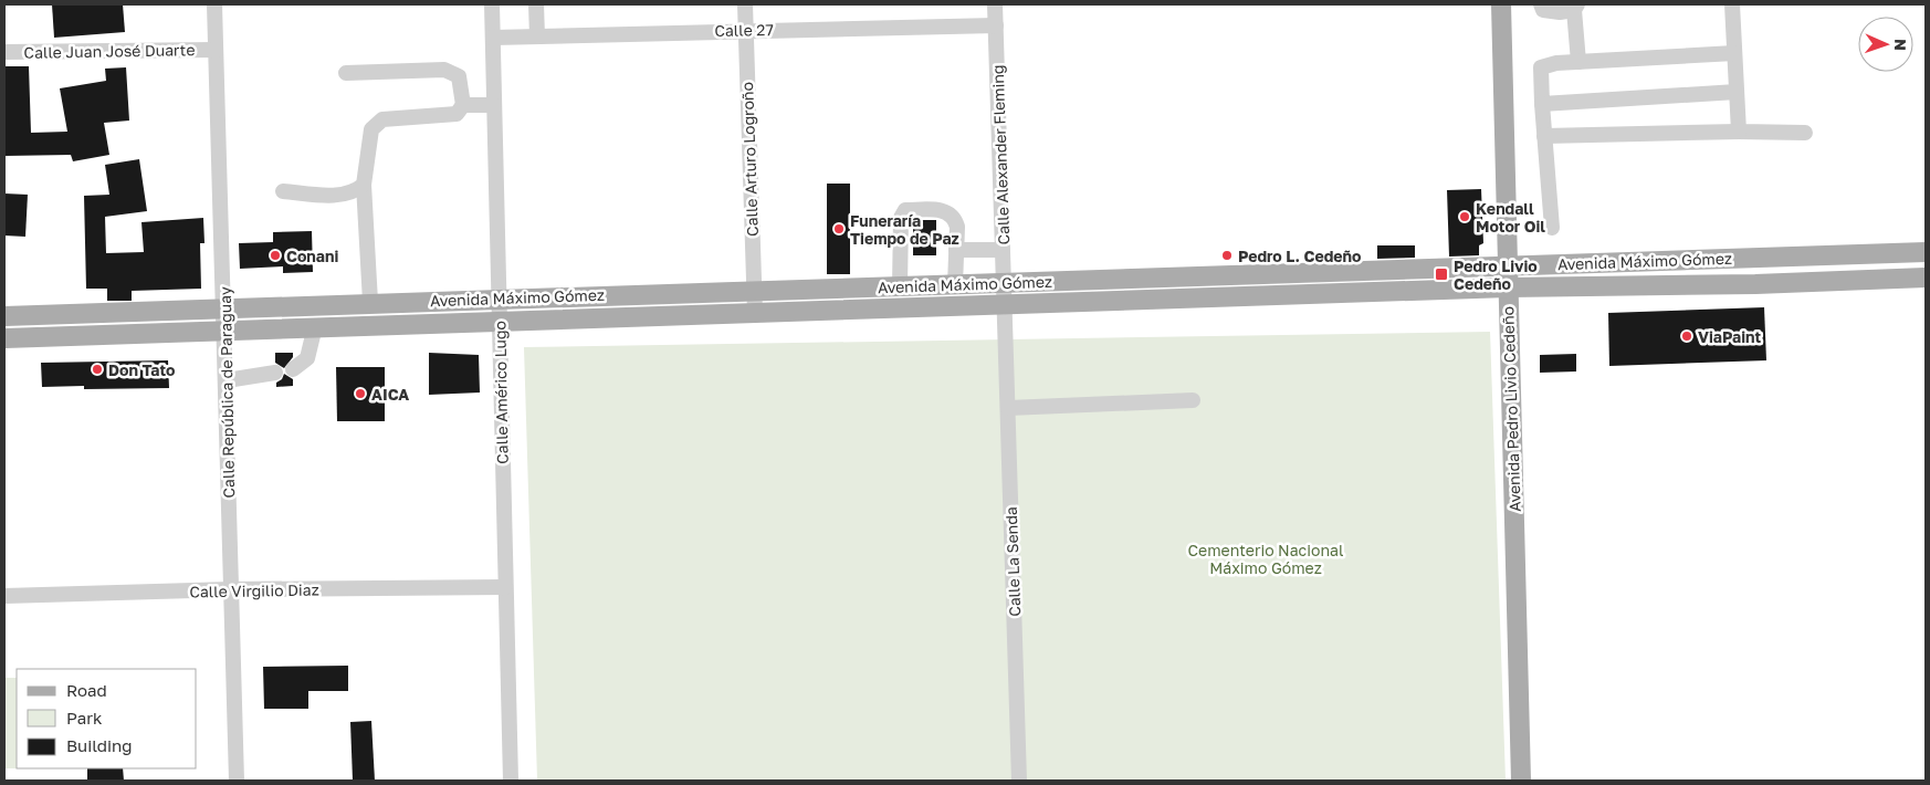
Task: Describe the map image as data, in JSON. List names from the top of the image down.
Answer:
{
  "streets": {
    "main road": ["Avenida Máximo Gómez", "Avenida Pedro Livio Cedeño"],
    "street": [
      "Calle 27",
      "Calle Juan José Duarte",
      "Calle Alexander Fleming",
      "Calle Arturo Logroño",
      "Calle República de Paraguay",
      "Calle Américo Lugo",
      "Calle La Senda",
      "Calle Virgilio Diaz"
    ]
  },
  "crossings": [
    ["Calle 27", "Calle Alexander Fleming"],
    ["Calle 27", "Calle Arturo Logroño"],
    ["Calle 27", "Calle Américo Lugo"],
    ["Calle Juan José Duarte", "Calle República de Paraguay"],
    ["Calle Alexander Fleming", "Avenida Máximo Gómez"],
    ["Calle Alexander Fleming", "Calle La Senda"],
    ["Calle Arturo Logroño", "Avenida Máximo Gómez"],
    ["Avenida Máximo Gómez", "Calle República de Paraguay"],
    ["Avenida Máximo Gómez", "Calle Américo Lugo"],
    ["Avenida Máximo Gómez", "Avenida Pedro Livio Cedeño"],
    ["Avenida Máximo Gómez", "Calle La Senda"],
    ["Calle República de Paraguay", "Calle Virgilio Diaz"],
    ["Calle Américo Lugo", "Calle Virgilio Diaz"]
  ],
  "parks": ["Cementerio Nacional Máximo Gómez"],
  "places": {
    "other": [
      "Kendall Motor Oil",
      "Funeraría Tiempo de Paz",
      "Conani",
      "Pedro L. Cedeño",
      "ViaPaint",
      "Don Tato",
      "AICA"
    ],
    "transit": ["Pedro Livio Cedeño"]
  },
  "legend": ["Road", "Park", "Building"],
  "north": "right"
}
